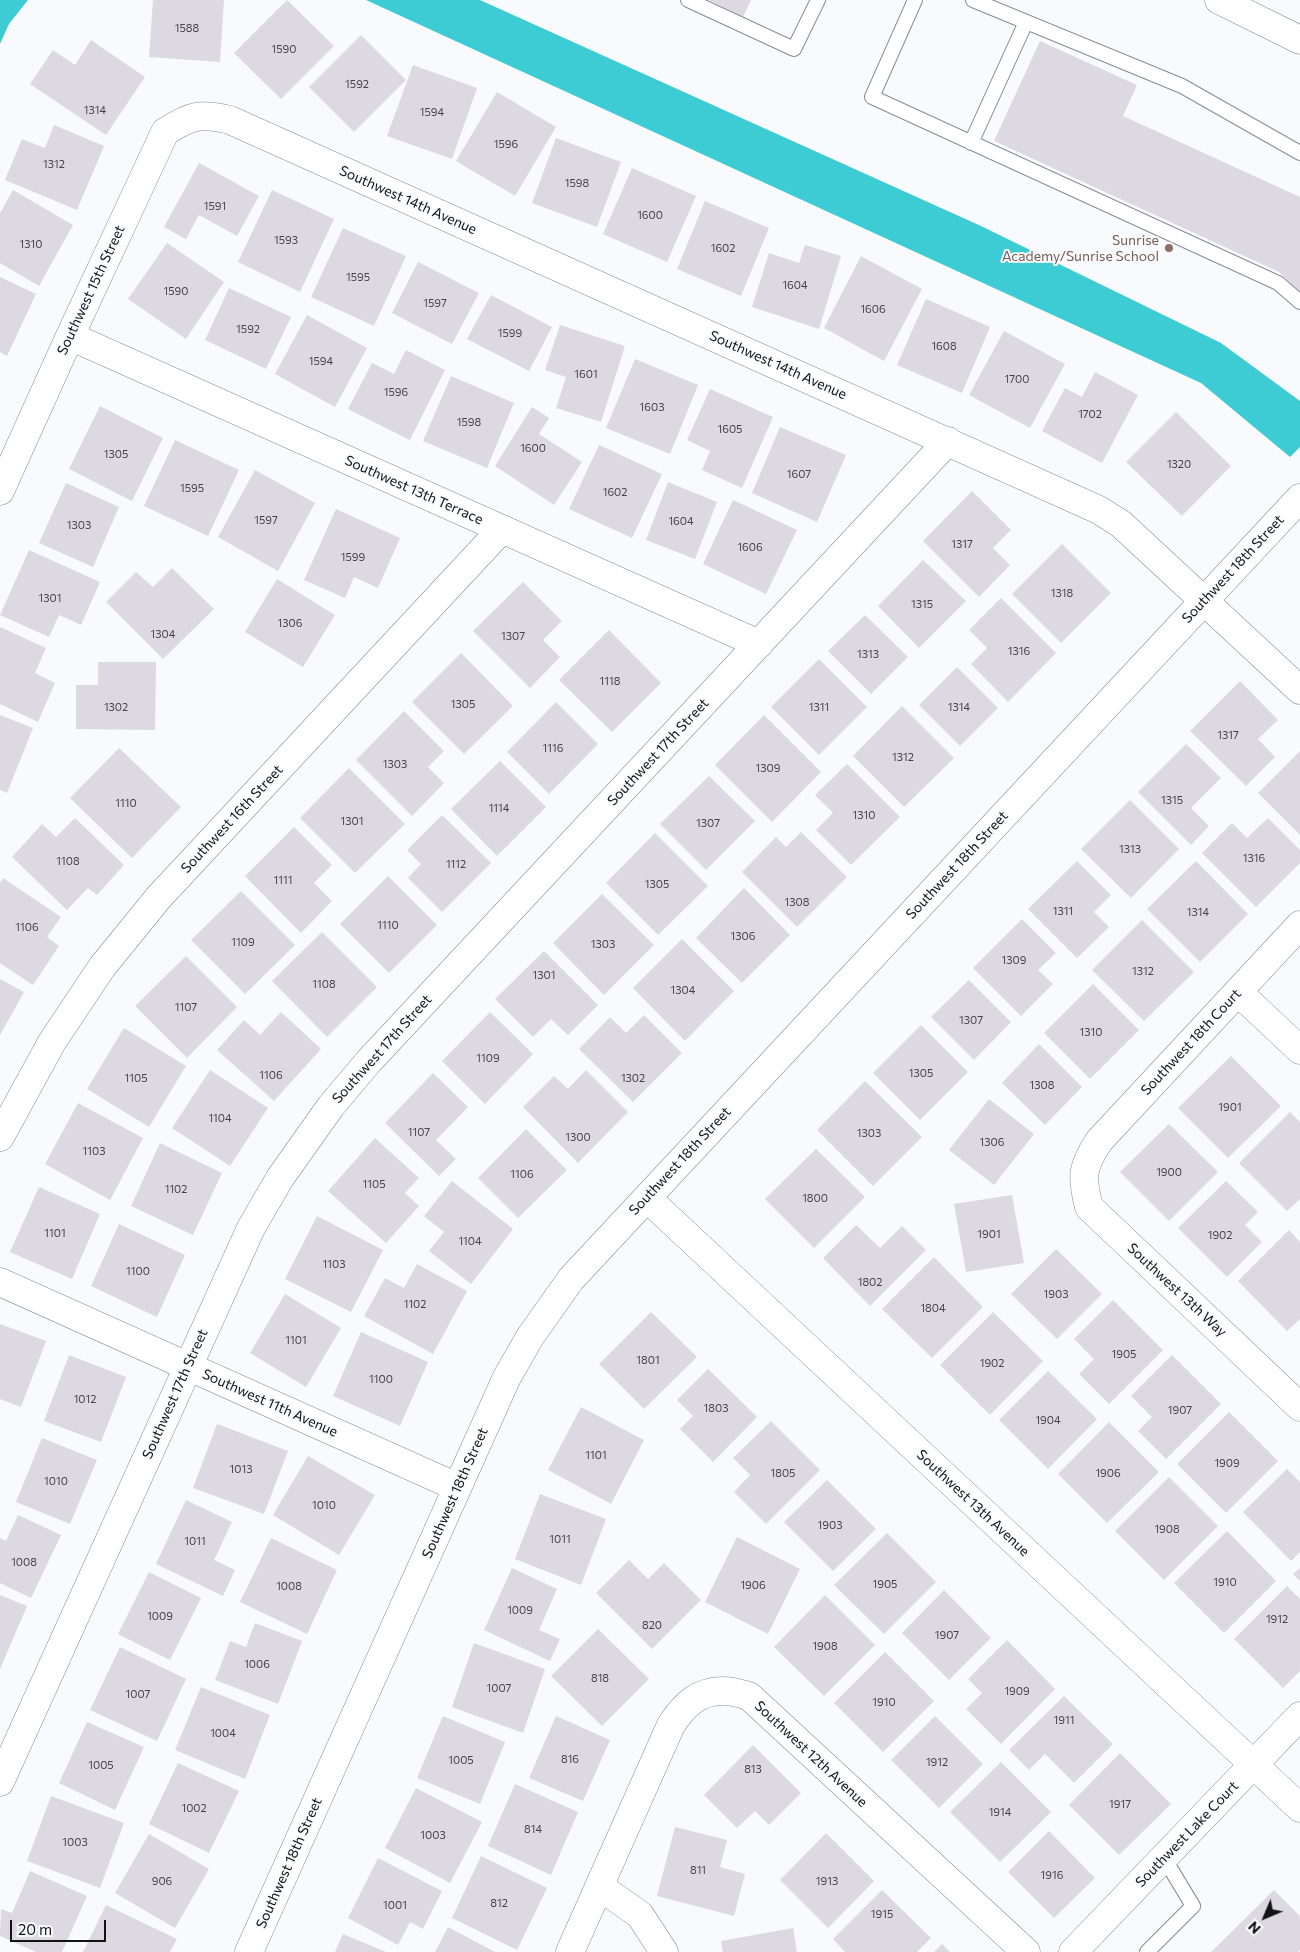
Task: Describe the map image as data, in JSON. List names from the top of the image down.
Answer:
{
  "streets": {
    "street": [
      "Southwest 14th Avenue",
      "Southwest 15th Street",
      "Southwest 13th Terrace",
      "Southwest 18th Street",
      "Southwest 17th Street",
      "Southwest 16th Street",
      "Southwest 18th Court",
      "Southwest 13th Way",
      "Southwest 11th Avenue",
      "Southwest 13th Avenue",
      "Southwest 12th Avenue",
      "Southwest Lake Court"
    ]
  },
  "crossings": [
    ["Southwest 14th Avenue", "Southwest 15th Street"],
    ["Southwest 14th Avenue", "Southwest 18th Street"],
    ["Southwest 14th Avenue", "Southwest 17th Street"],
    ["Southwest 15th Street", "Southwest 13th Terrace"],
    ["Southwest 13th Terrace", "Southwest 17th Street"],
    ["Southwest 13th Terrace", "Southwest 16th Street"],
    ["Southwest 18th Street", "Southwest 11th Avenue"],
    ["Southwest 18th Street", "Southwest 13th Avenue"],
    ["Southwest 17th Street", "Southwest 11th Avenue"],
    ["Southwest 18th Court", "Southwest 13th Way"],
    ["Southwest 13th Avenue", "Southwest Lake Court"]
  ],
  "places": ["Sunrise Academy/Sunrise School"],
  "house_numbers": [
    "1588",
    "1590",
    "1592",
    "1314",
    "1594",
    "1596",
    "1312",
    "1598",
    "1591",
    "1600",
    "1593",
    "1310",
    "1602",
    "1595",
    "1604",
    "1590",
    "1597",
    "1606",
    "1592",
    "1599",
    "1608",
    "1594",
    "1601",
    "1700",
    "1596",
    "1603",
    "1702",
    "1598",
    "1605",
    "1600",
    "1305",
    "1320",
    "1607",
    "1595",
    "1602",
    "1597",
    "1604",
    "1303",
    "1317",
    "1606",
    "1599",
    "1318",
    "1301",
    "1315",
    "1306",
    "1304",
    "1307",
    "1316",
    "1313",
    "1118",
    "1305",
    "1302",
    "1311",
    "1314",
    "1317",
    "1116",
    "1312",
    "1303",
    "1309",
    "1315",
    "1110",
    "1114",
    "1310",
    "1301",
    "1307",
    "1313",
    "1316",
    "1108",
    "1112",
    "1111",
    "1305",
    "1308",
    "1311",
    "1314",
    "1110",
    "1106",
    "1306",
    "1109",
    "1303",
    "1309",
    "1312",
    "1301",
    "1108",
    "1304",
    "1107",
    "1307",
    "1310",
    "1109",
    "1305",
    "1106",
    "1105",
    "1302",
    "1308",
    "1901",
    "1104",
    "1107",
    "1303",
    "1300",
    "1306",
    "1103",
    "1900",
    "1106",
    "1105",
    "1102",
    "1800",
    "1101",
    "1901",
    "1902",
    "1104",
    "1103",
    "1100",
    "1802",
    "1903",
    "1102",
    "1804",
    "1101",
    "1905",
    "1801",
    "1902",
    "1100",
    "1012",
    "1803",
    "1907",
    "1904",
    "1101",
    "1909",
    "1013",
    "1805",
    "1906",
    "1010",
    "1010",
    "1903",
    "1908",
    "1011",
    "1011",
    "1008",
    "1910",
    "1905",
    "1906",
    "1008",
    "1009",
    "1009",
    "1912",
    "820",
    "1907",
    "1908",
    "1006",
    "818",
    "1007",
    "1909",
    "1007",
    "1910",
    "1911",
    "1004",
    "816",
    "1005",
    "1912",
    "1005",
    "813",
    "1917",
    "1002",
    "1914",
    "814",
    "1003",
    "1003",
    "811",
    "1916",
    "906",
    "1913",
    "812",
    "1001",
    "1915"
  ],
  "scale_bar": "20 m",
  "north": "bottom left"
}
